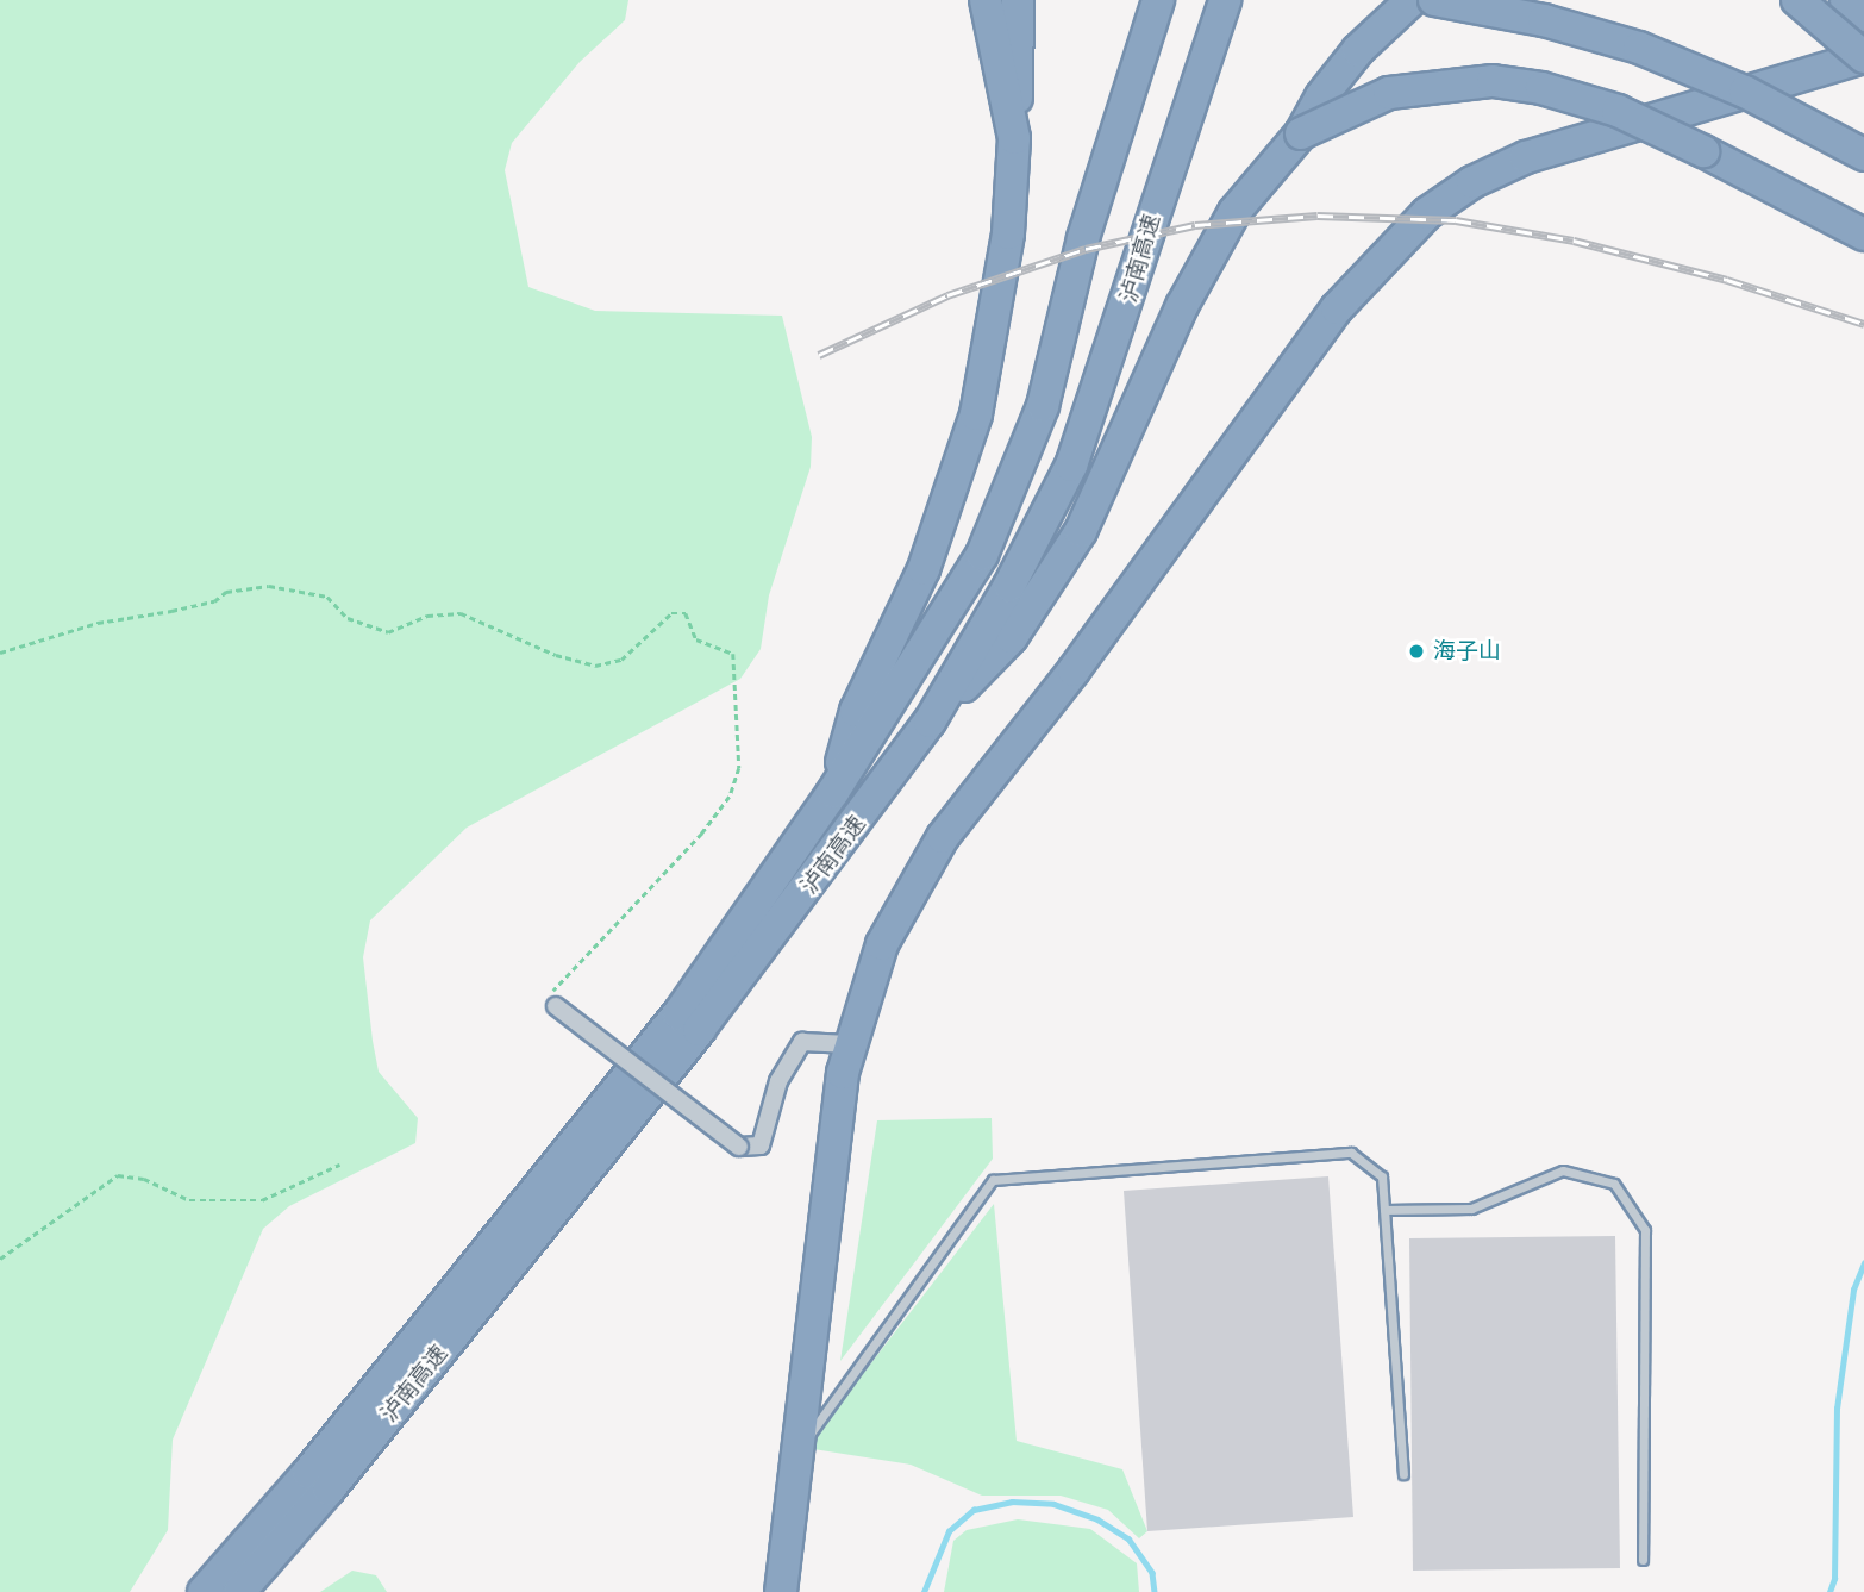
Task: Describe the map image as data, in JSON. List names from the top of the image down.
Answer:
{
  "streets": {
    "highway": ["泸南高速"]
  },
  "places": ["海子山"]
}
